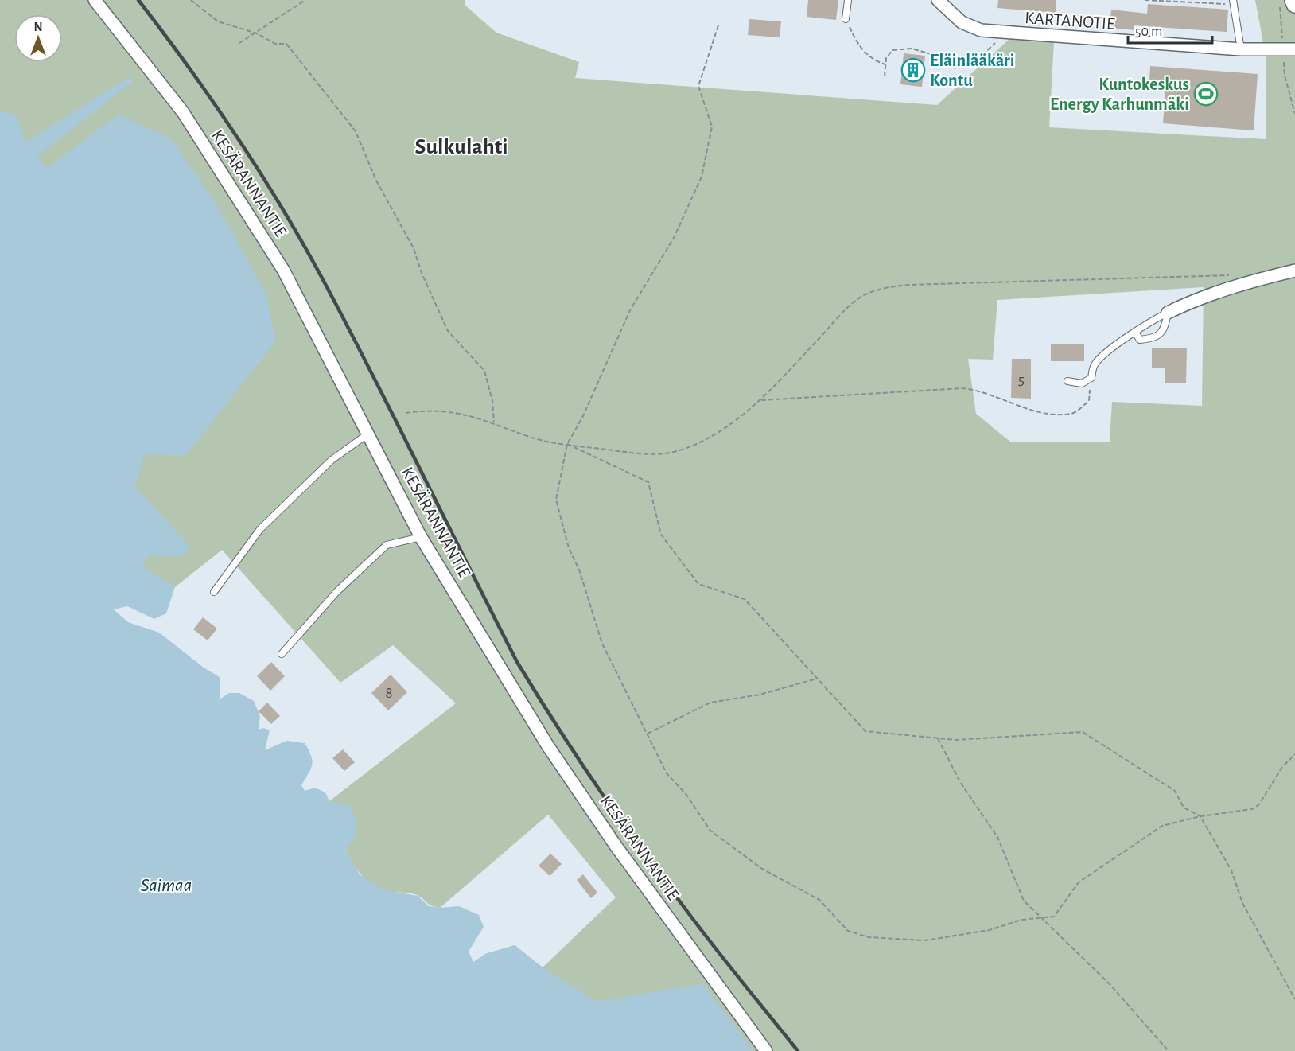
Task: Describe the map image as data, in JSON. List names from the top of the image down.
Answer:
{
  "streets": {
    "street": ["KARTANOTIE", "KESÄRANNANTIE"]
  },
  "districts": ["Sulkulahti"],
  "water": ["Saimaa"],
  "places": {
    "building": ["Eläinlääkäri Kontu"],
    "sports": ["Kuntokeskus Energy Karhunmäki"]
  },
  "house_numbers": ["5", "8"],
  "scale_bar": "50 m",
  "north": "top"
}
